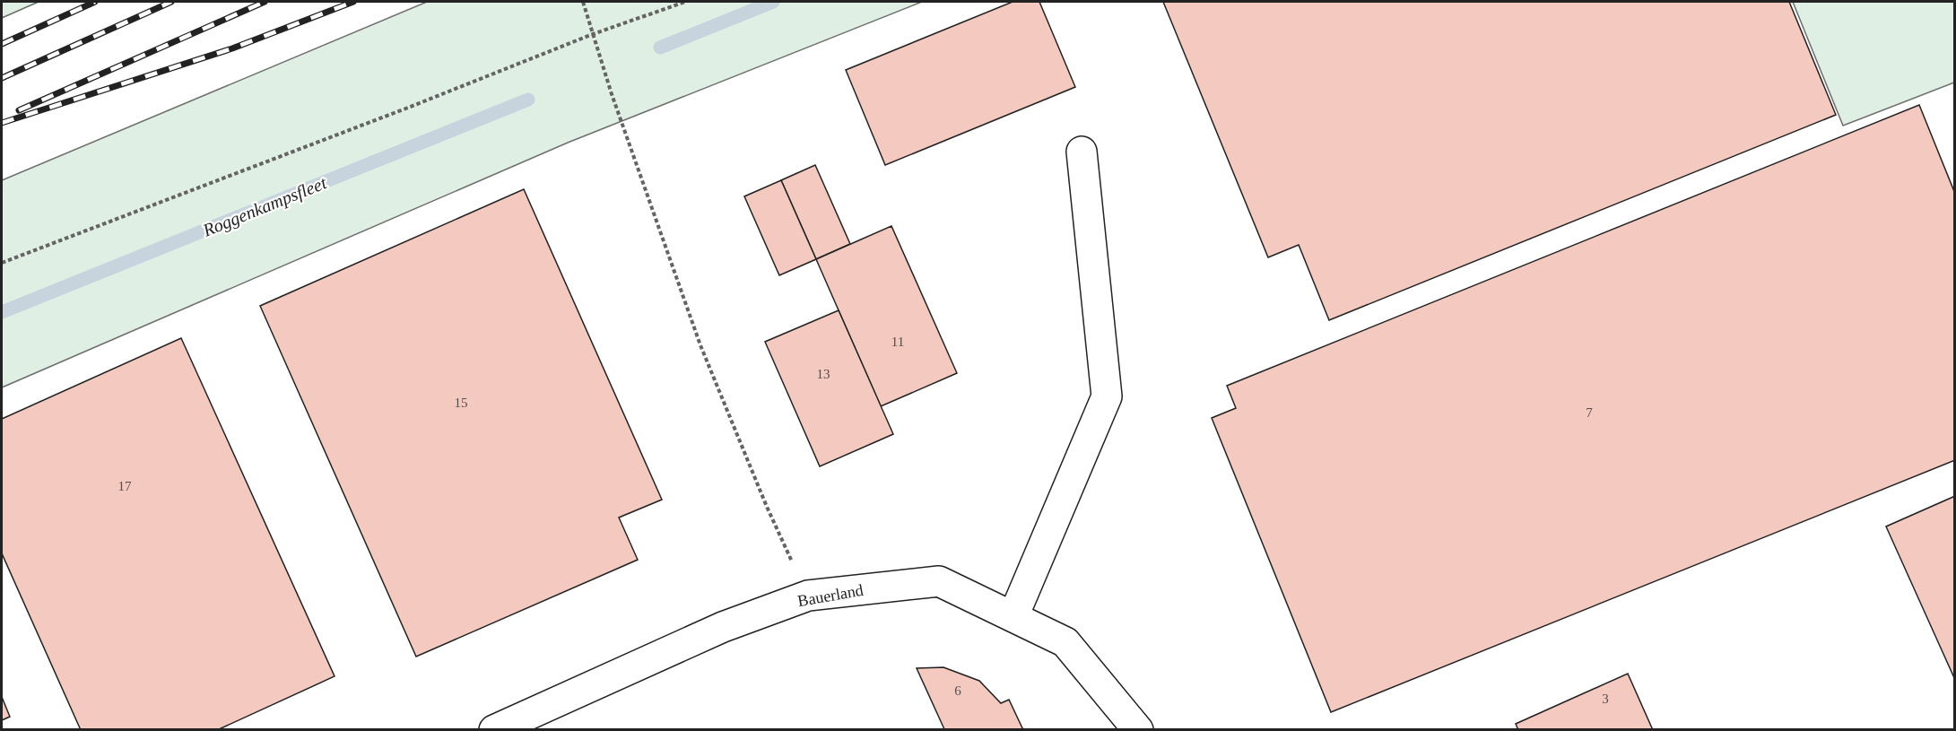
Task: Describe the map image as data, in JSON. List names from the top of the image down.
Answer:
{
  "streets": {
    "street": ["Bauerland"]
  },
  "water": ["Roggenkampsfleet"],
  "house_numbers": [
    "11",
    "13",
    "15",
    "7",
    "17",
    "6",
    "3"
  ]
}
